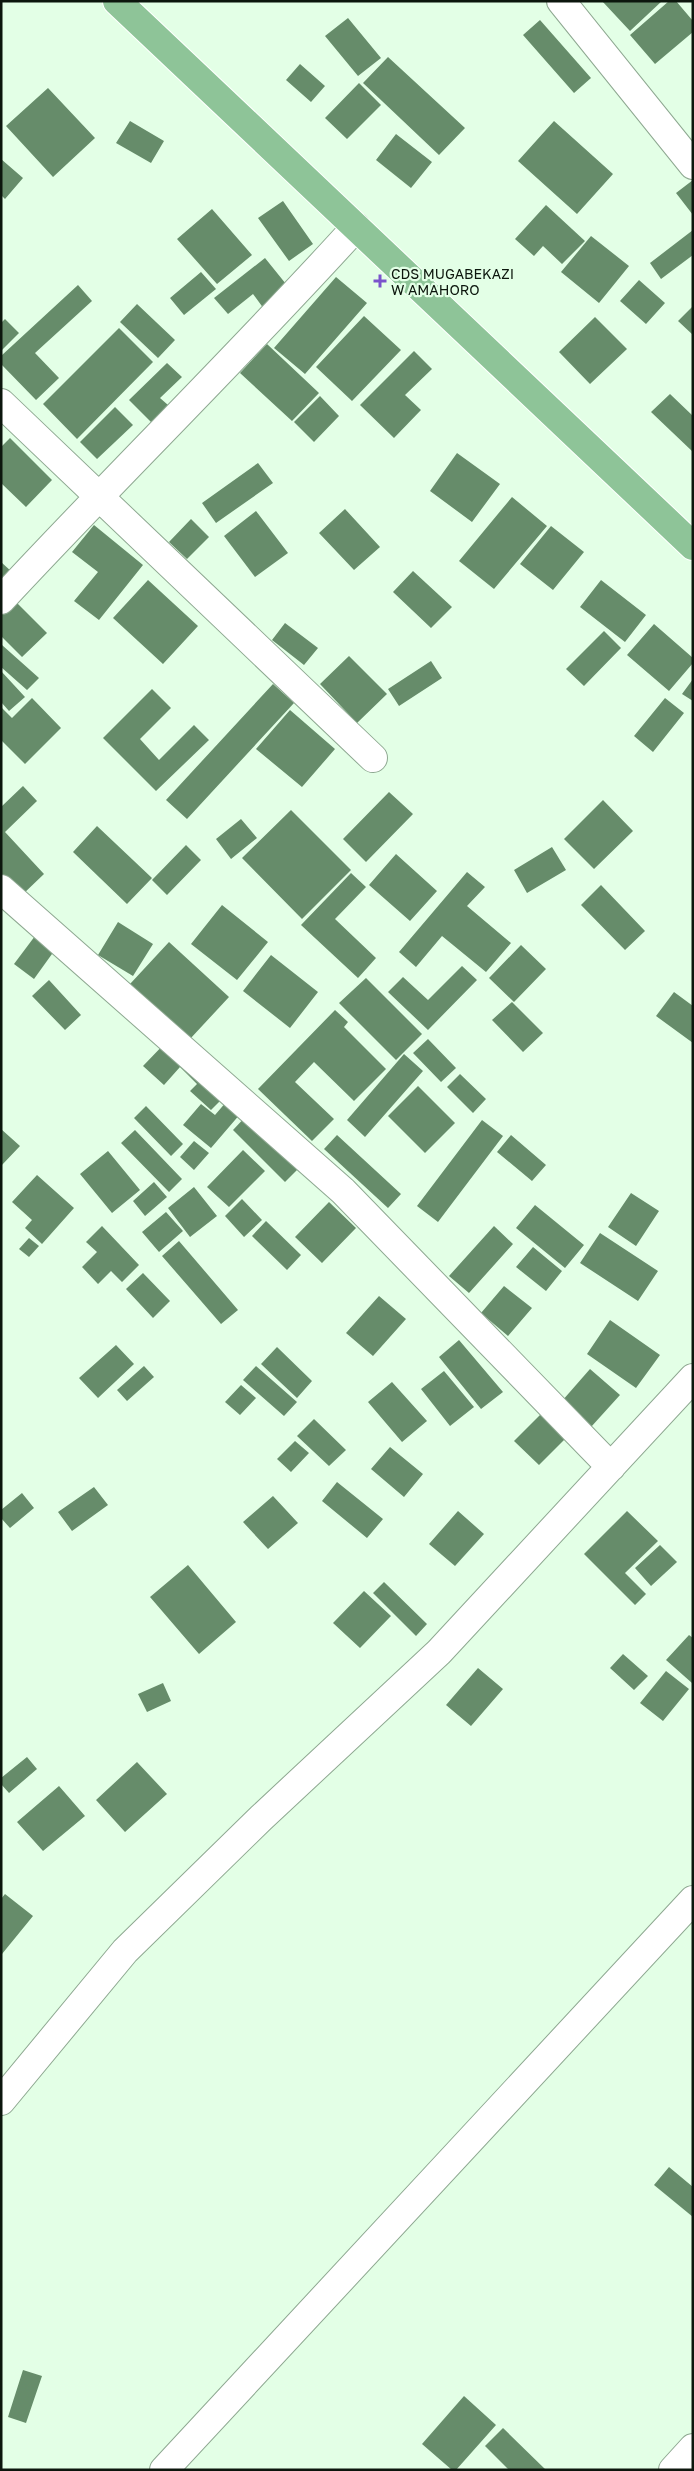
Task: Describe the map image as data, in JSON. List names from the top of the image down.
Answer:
{
  "places": {
    "health": ["CDS MUGABEKAZI W AMAHORO"]
  }
}
